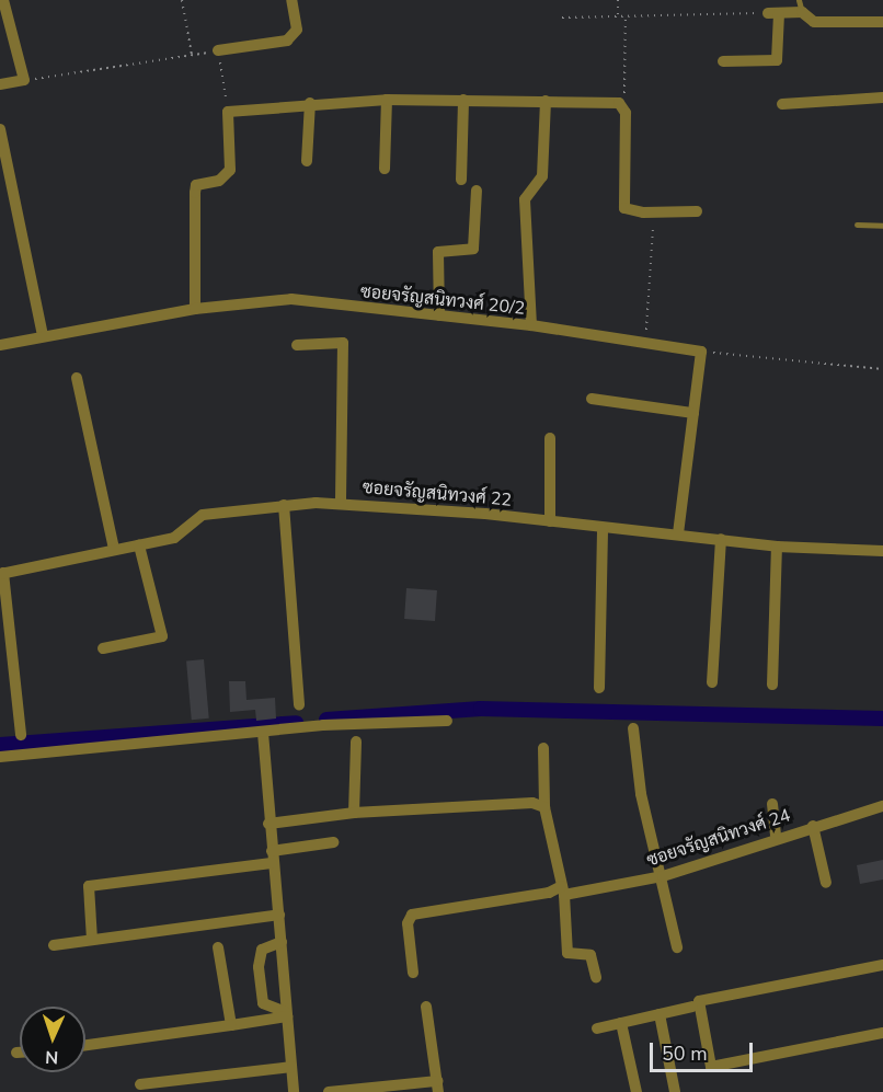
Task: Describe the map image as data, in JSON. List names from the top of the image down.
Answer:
{
  "streets": {
    "street": ["ซอยจรัญสนิทวงศ์ 20/2", "ซอยจรัญสนิทวงศ์ 22", "ซอยจรัญสนิทวงศ์ 24"]
  },
  "scale_bar": "50 m",
  "north": "bottom"
}
